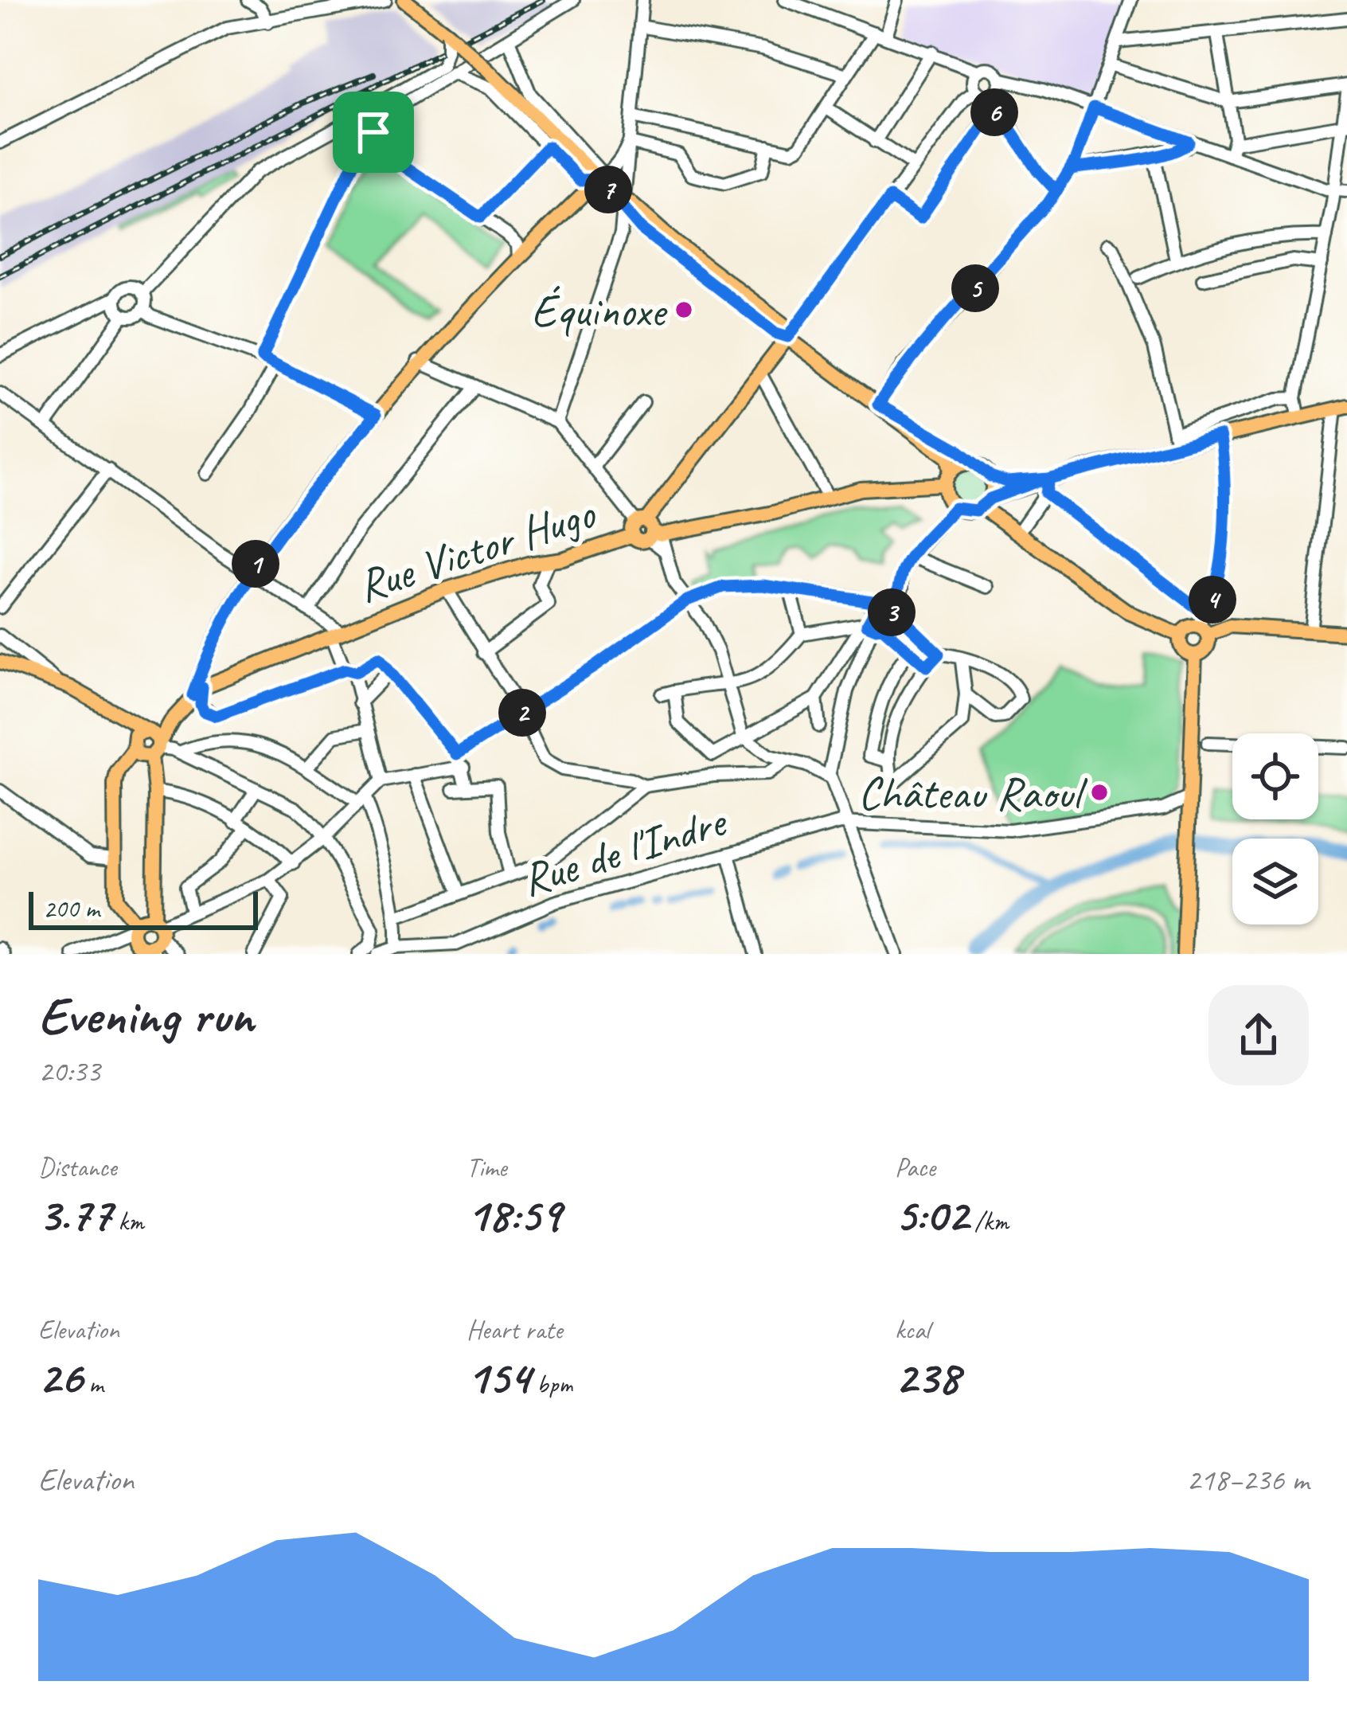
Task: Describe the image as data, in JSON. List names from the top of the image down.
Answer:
{
  "streets": {
    "main road": ["Rue Victor Hugo"],
    "street": ["Rue de l'Indre"]
  },
  "places": ["Équinoxe", "Château Raoul"],
  "scale_bar": "200 m",
  "page": {
    "pins": [
      "6",
      "7",
      "5",
      "1",
      "4",
      "3",
      "2"
    ],
    "scale": "200 m",
    "heading": ["Evening run", "20:33"],
    "stats": [
      ["Distance", "3.77 km"],
      ["Time", "18:59"],
      ["Pace", "5:02 /km"],
      ["Elevation", "26 m"],
      ["Heart rate", "154 bpm"],
      ["kcal", "238"]
    ],
    "chart": ["Elevation", "218–236 m"]
  }
}
